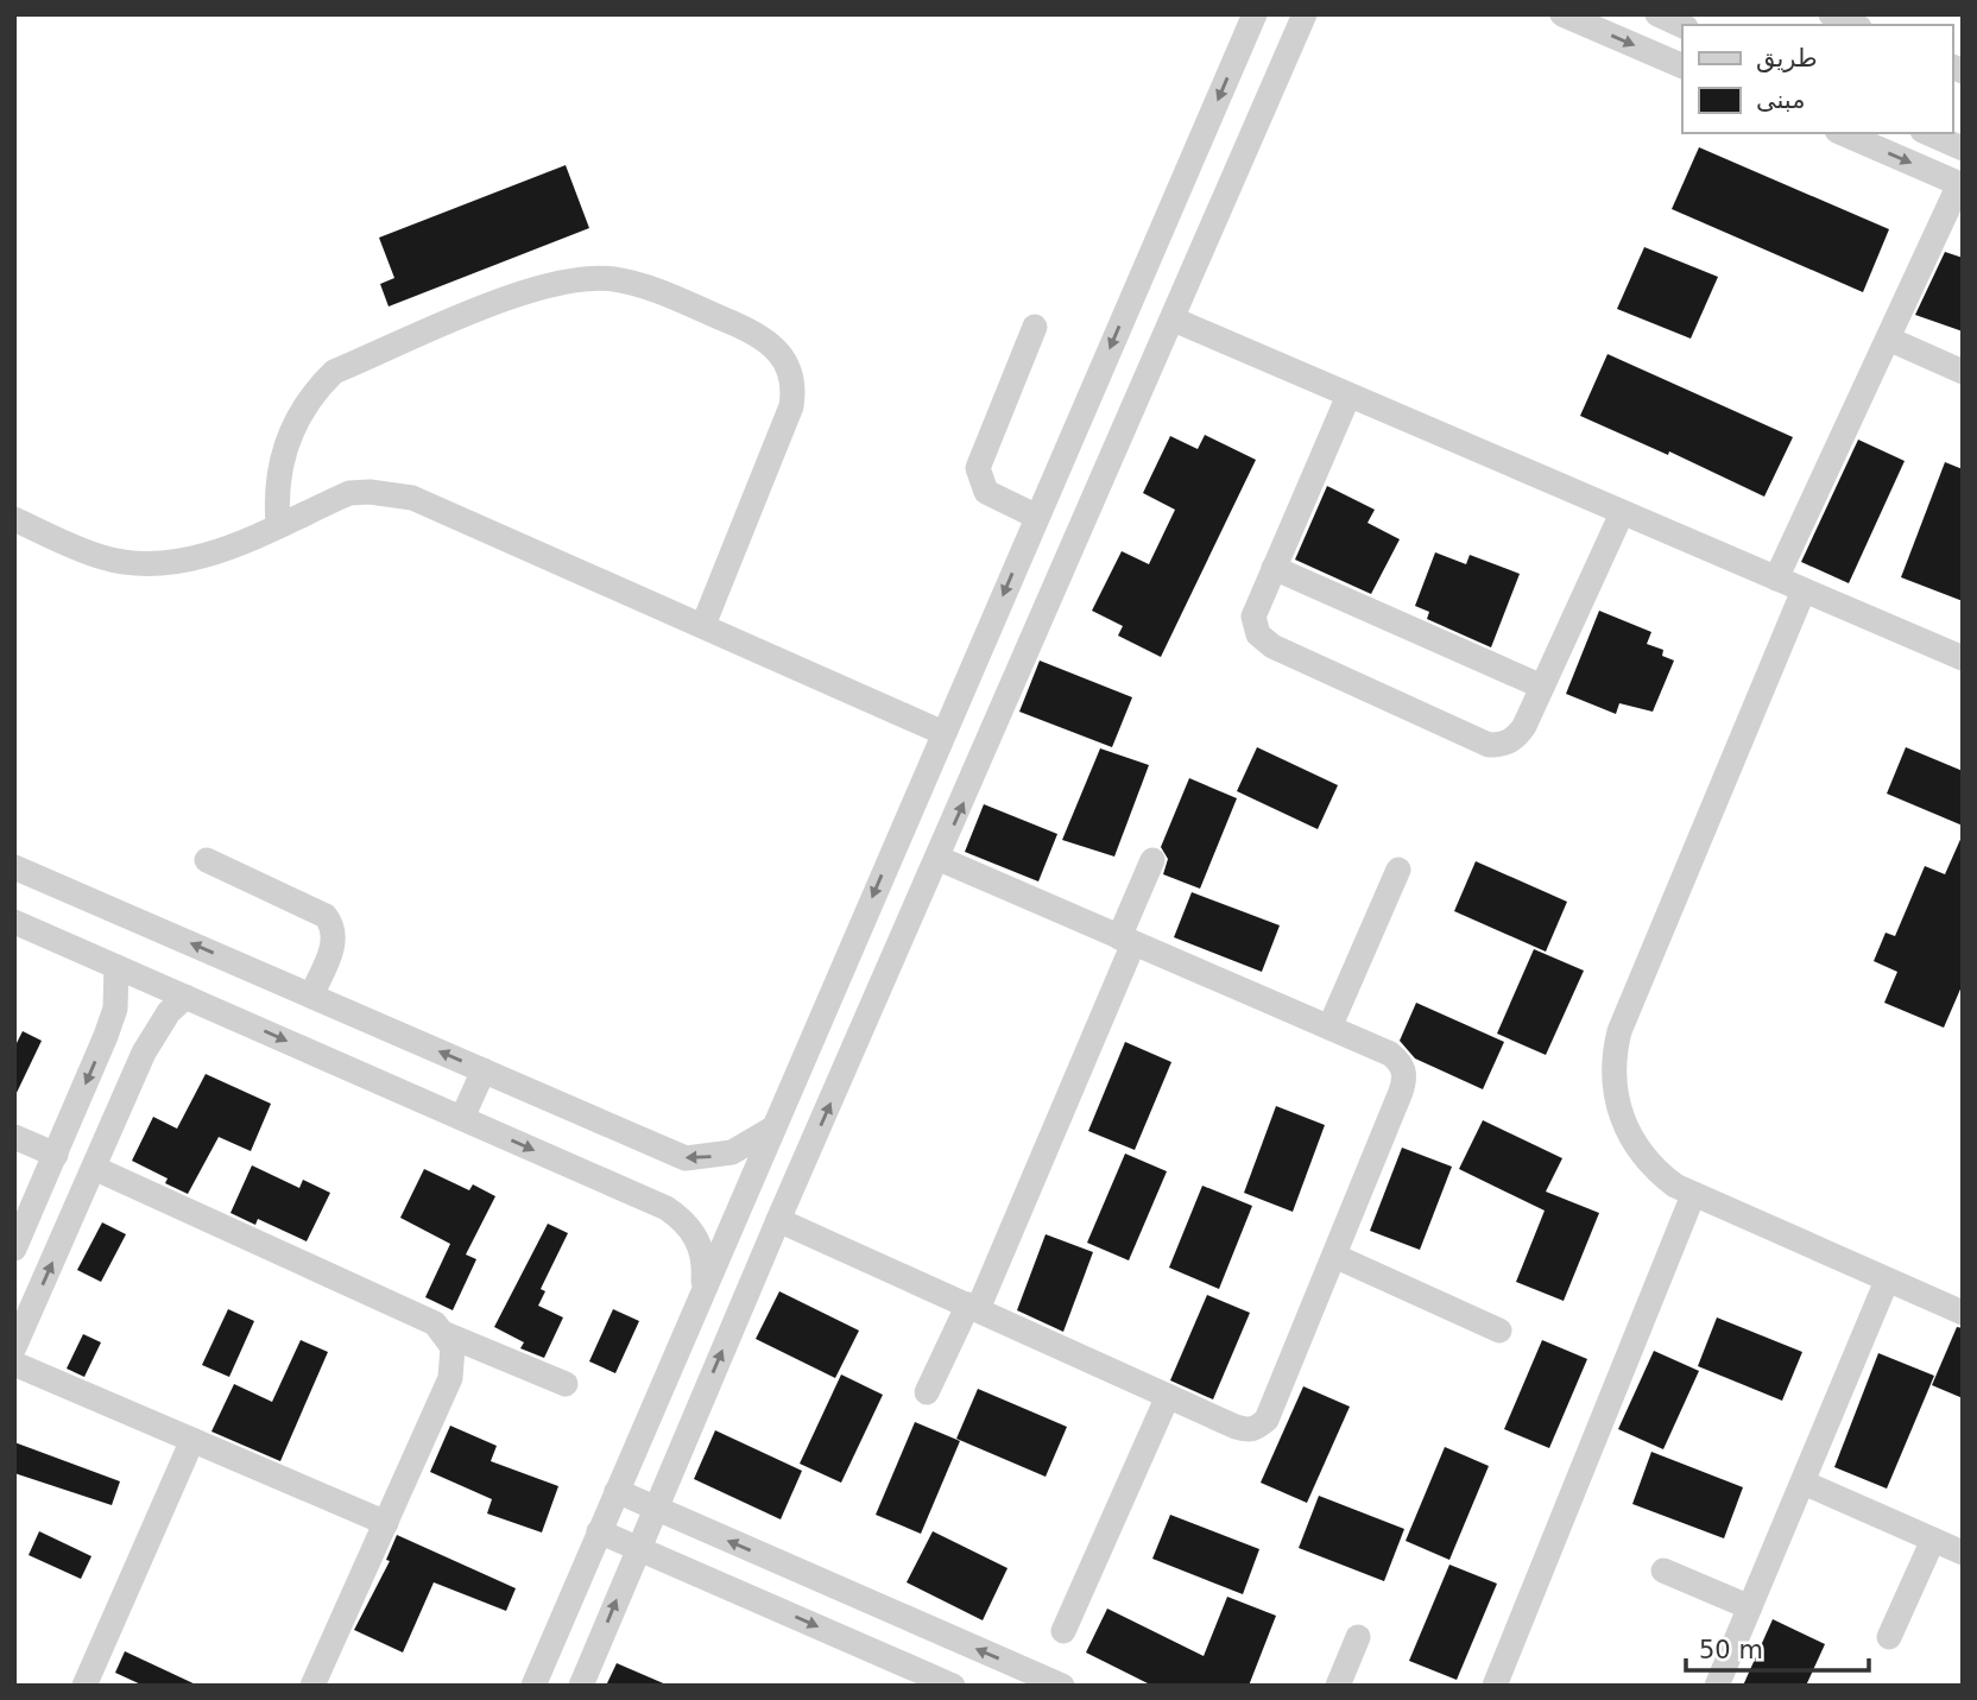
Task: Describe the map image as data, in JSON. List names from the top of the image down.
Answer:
{
  "legend": ["طريق", "مبنى"],
  "scale_bar": "50 m"
}
